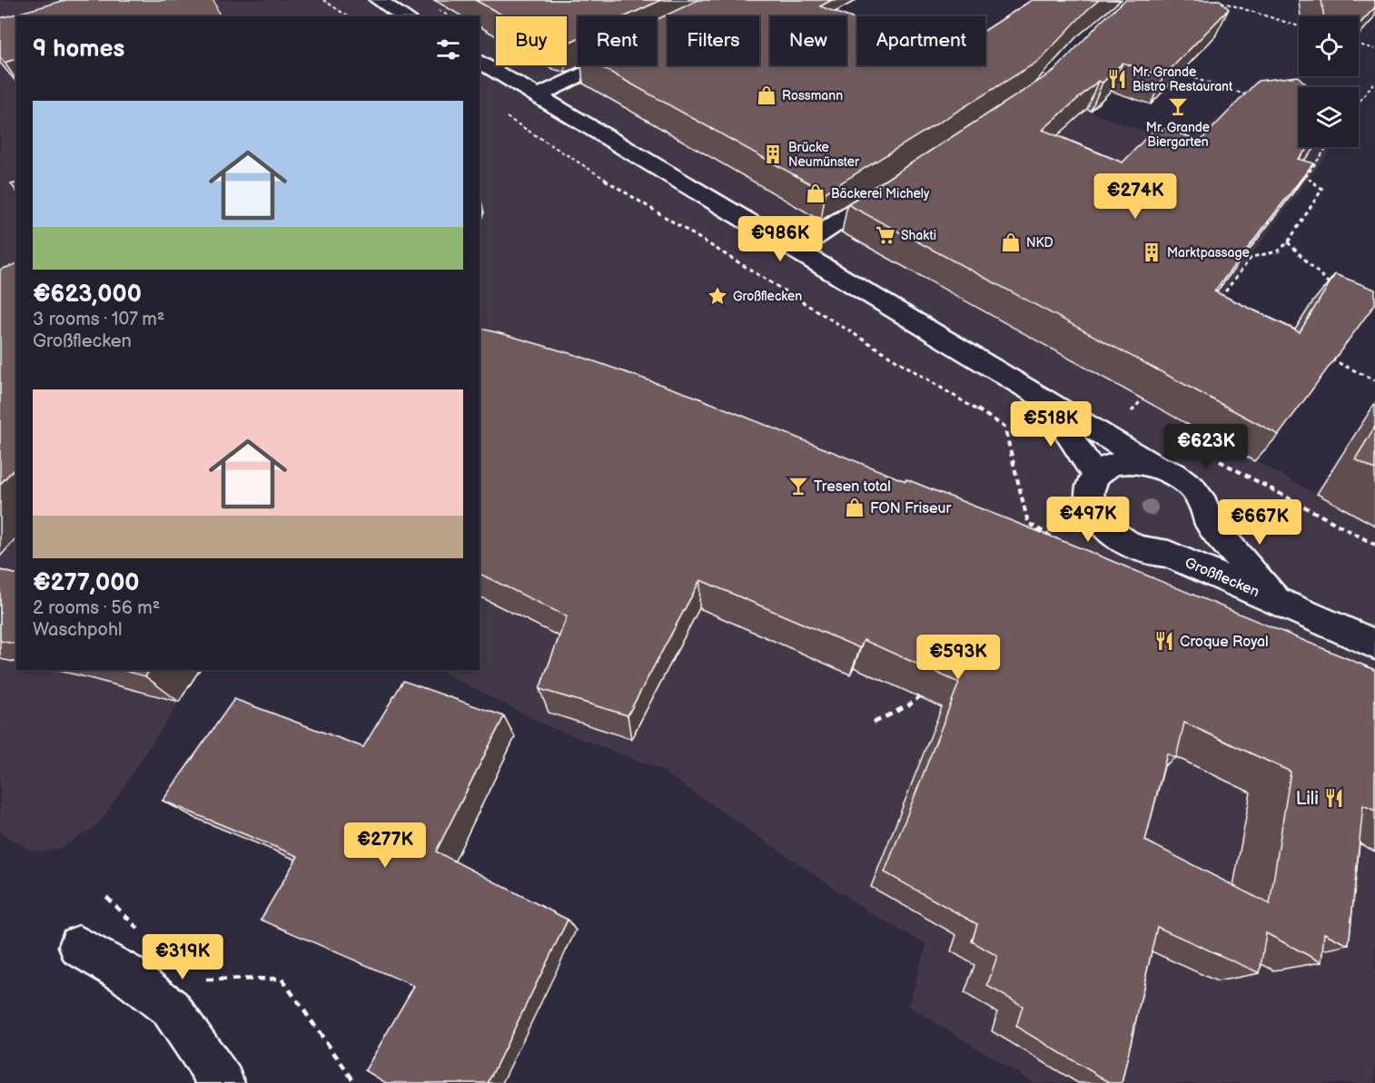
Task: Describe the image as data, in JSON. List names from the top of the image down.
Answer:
{
  "streets": {
    "street": ["Großflecken"]
  },
  "places": {
    "restaurant": ["Mr. Grande Bistro Restaurant", "Croque Royal", "Lili"],
    "shop": [
      "Rossmann",
      "Bäckerei Michely",
      "NKD",
      "FON Friseur"
    ],
    "bar": ["Mr. Grande Biergarten", "Tresen total"],
    "building": ["Brücke Neumünster", "Marktpassage"],
    "supermarket": ["Shakti"],
    "place": ["Großflecken"]
  },
  "page": {
    "chip": [
      "Buy",
      "Rent",
      "Filters",
      "New",
      "Apartment"
    ],
    "heading": "9 homes",
    "list": [
      {
        "name": "€623,000",
        "note": "3 rooms · 107 m² · Großflecken"
      },
      {
        "name": "€277,000",
        "note": "2 rooms · 56 m² · Waschpohl"
      }
    ],
    "price": [
      "€274K",
      "€986K",
      "€518K",
      "€623K",
      "€497K",
      "€667K",
      "€593K",
      "€277K",
      "€319K"
    ]
  }
}
